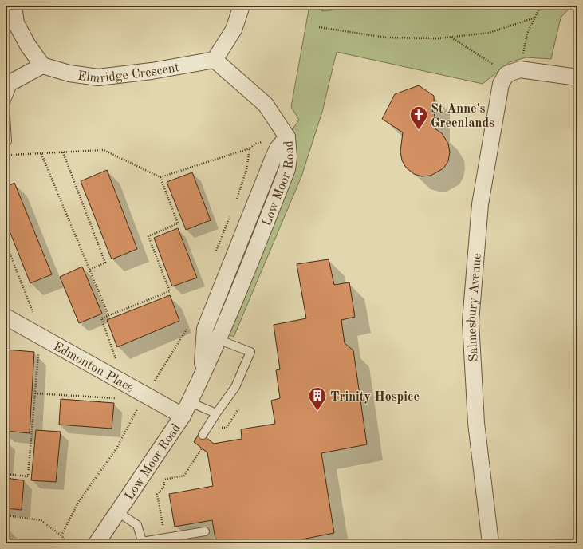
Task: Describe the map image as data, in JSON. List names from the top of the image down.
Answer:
{
  "streets": {
    "street": [
      "Elmridge Crescent",
      "Low Moor Road",
      "Salmesbury Avenue",
      "Edmonton Place"
    ]
  },
  "crossings": [
    ["Elmridge Crescent", "Low Moor Road"],
    ["Low Moor Road", "Edmonton Place"]
  ],
  "places": {
    "church": ["St Anne's Greenlands"],
    "building": ["Trinity Hospice"]
  }
}
